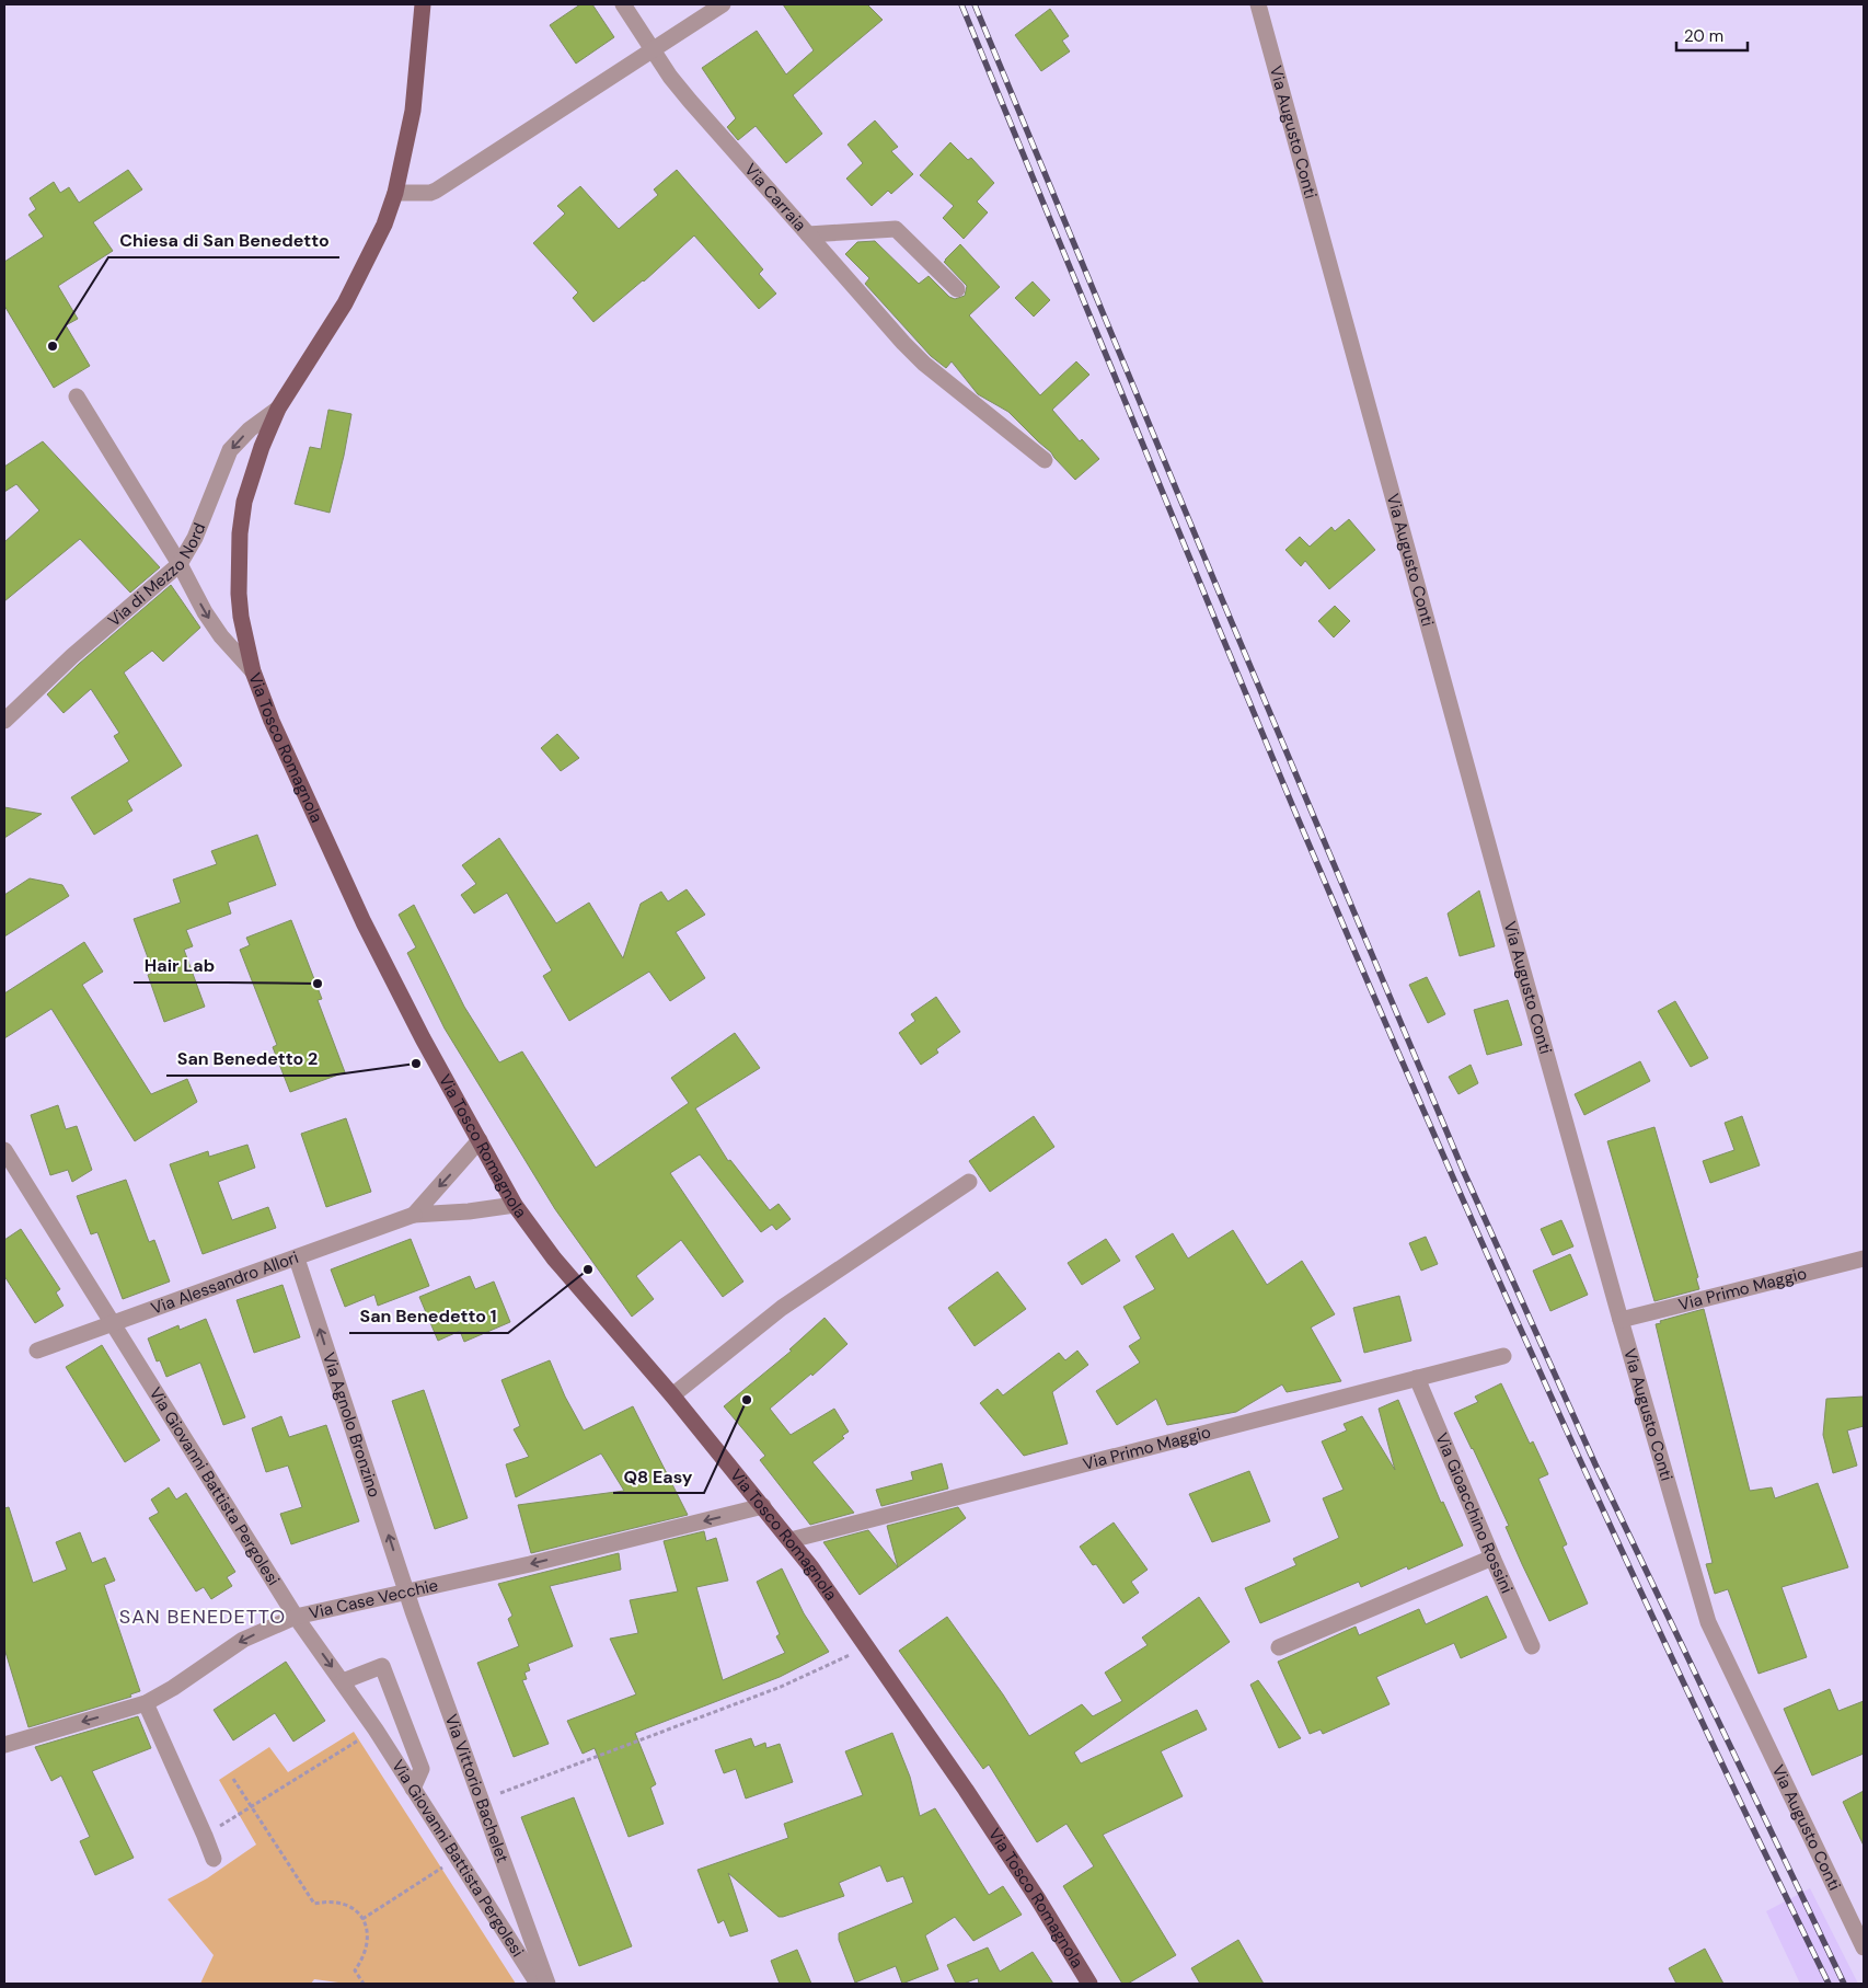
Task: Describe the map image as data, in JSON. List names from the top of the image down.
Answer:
{
  "streets": {
    "main road": ["Via Tosco Romagnola"],
    "street": [
      "Via Augusto Conti",
      "Via Carraia",
      "Via di Mezzo Nord",
      "Via Alessandro Allori",
      "Via Primo Maggio",
      "Via Agnolo Bronzino",
      "Via Giovanni Battista Pergolesi",
      "Via Gioacchino Rossini",
      "Via Case Vecchie",
      "Via Vittorio Bachelet"
    ]
  },
  "crossings": [
    ["Via Augusto Conti", "Via Primo Maggio"],
    ["Via di Mezzo Nord", "Via Tosco Romagnola"],
    ["Via Tosco Romagnola", "Via Alessandro Allori"],
    ["Via Tosco Romagnola", "Via Primo Maggio"],
    ["Via Tosco Romagnola", "Via Case Vecchie"],
    ["Via Alessandro Allori", "Via Agnolo Bronzino"],
    ["Via Alessandro Allori", "Via Giovanni Battista Pergolesi"],
    ["Via Primo Maggio", "Via Gioacchino Rossini"],
    ["Via Agnolo Bronzino", "Via Case Vecchie"],
    ["Via Agnolo Bronzino", "Via Vittorio Bachelet"],
    ["Via Giovanni Battista Pergolesi", "Via Case Vecchie"],
    ["Via Case Vecchie", "Via Vittorio Bachelet"]
  ],
  "one_way": ["Via di Mezzo Nord", "Via Agnolo Bronzino", "Via Case Vecchie"],
  "districts": ["SAN BENEDETTO"],
  "places": [
    "Chiesa di San Benedetto",
    "Hair Lab",
    "San Benedetto 2",
    "San Benedetto 1",
    "Q8 Easy"
  ],
  "scale_bar": "20 m"
}
